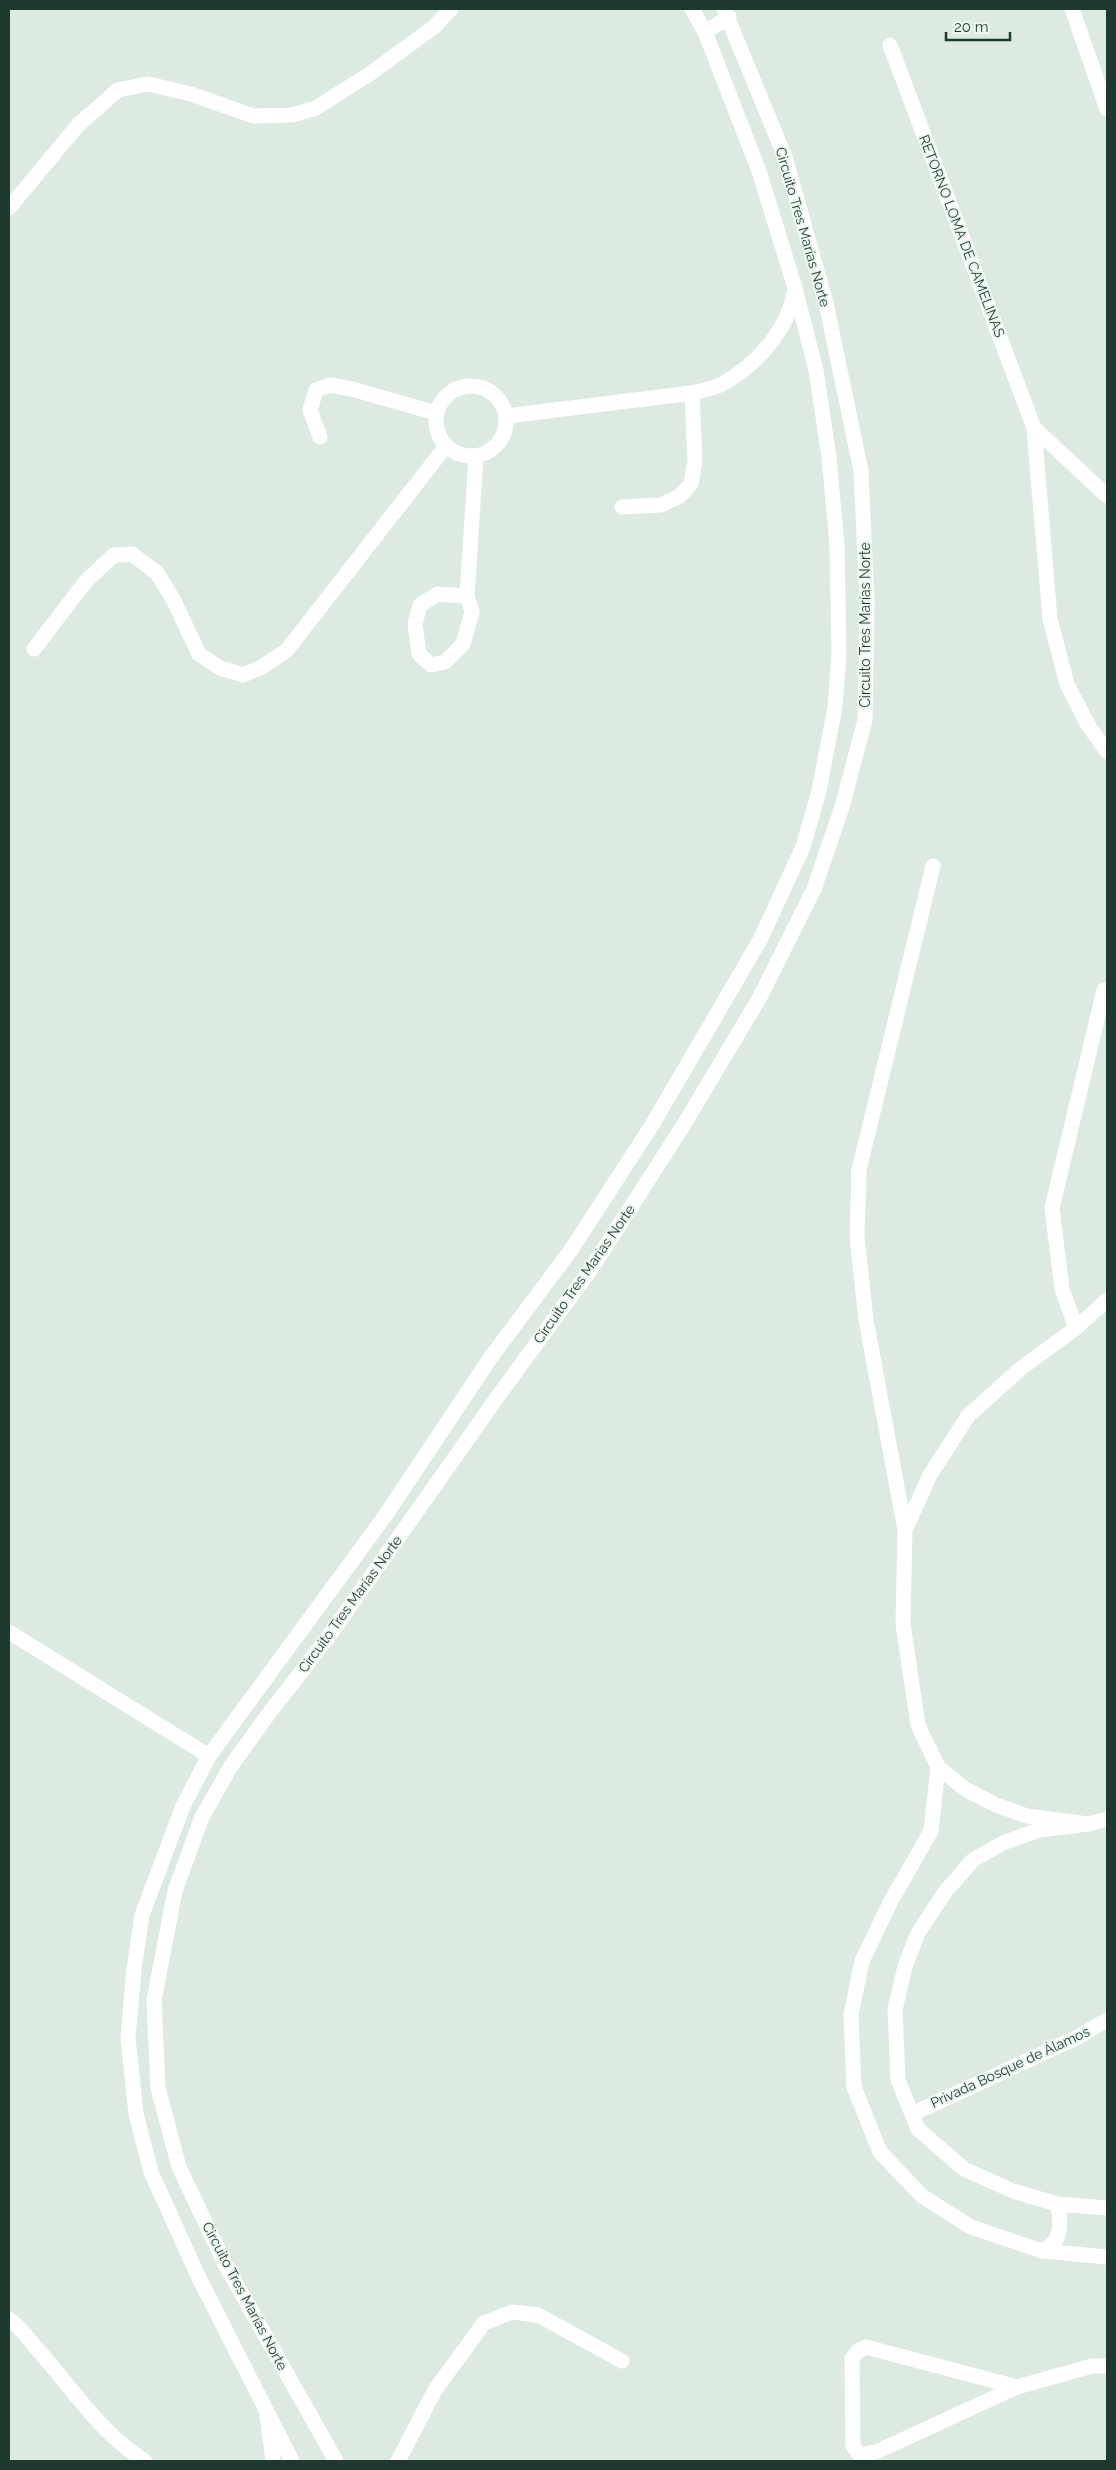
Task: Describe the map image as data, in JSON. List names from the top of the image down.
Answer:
{
  "streets": {
    "street": ["Circuito Tres Marías Norte", "RETORNO LOMA DE CAMELINAS", "Privada Bosque de Álamos"]
  },
  "scale_bar": "20 m"
}
